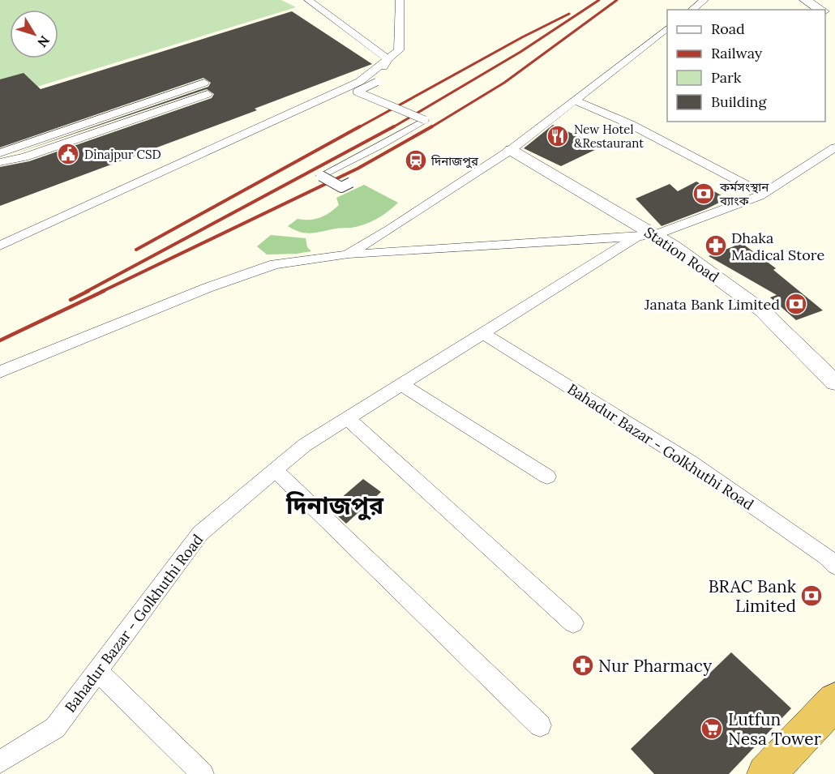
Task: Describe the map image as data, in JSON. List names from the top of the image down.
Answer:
{
  "streets": {
    "street": ["Station Road", "Bahadur Bazar - Golkhuthi Road"]
  },
  "crossings": [
    ["Station Road", "Bahadur Bazar - Golkhuthi Road"]
  ],
  "districts": ["দিনাজপুর"],
  "places": {
    "restaurant": ["New Hotel &Restaurant"],
    "public building": ["Dinajpur CSD"],
    "station": ["দিনাজপুর"],
    "bank": ["কর্মসংস্থান ব্যাংক", "Janata Bank Limited", "BRAC Bank Limited"],
    "pharmacy": ["Dhaka Madical Store", "Nur Pharmacy"],
    "supermarket": ["Lutfun Nesa Tower"]
  },
  "legend": [
    "Road",
    "Railway",
    "Park",
    "Building"
  ],
  "north": "bottom right"
}
